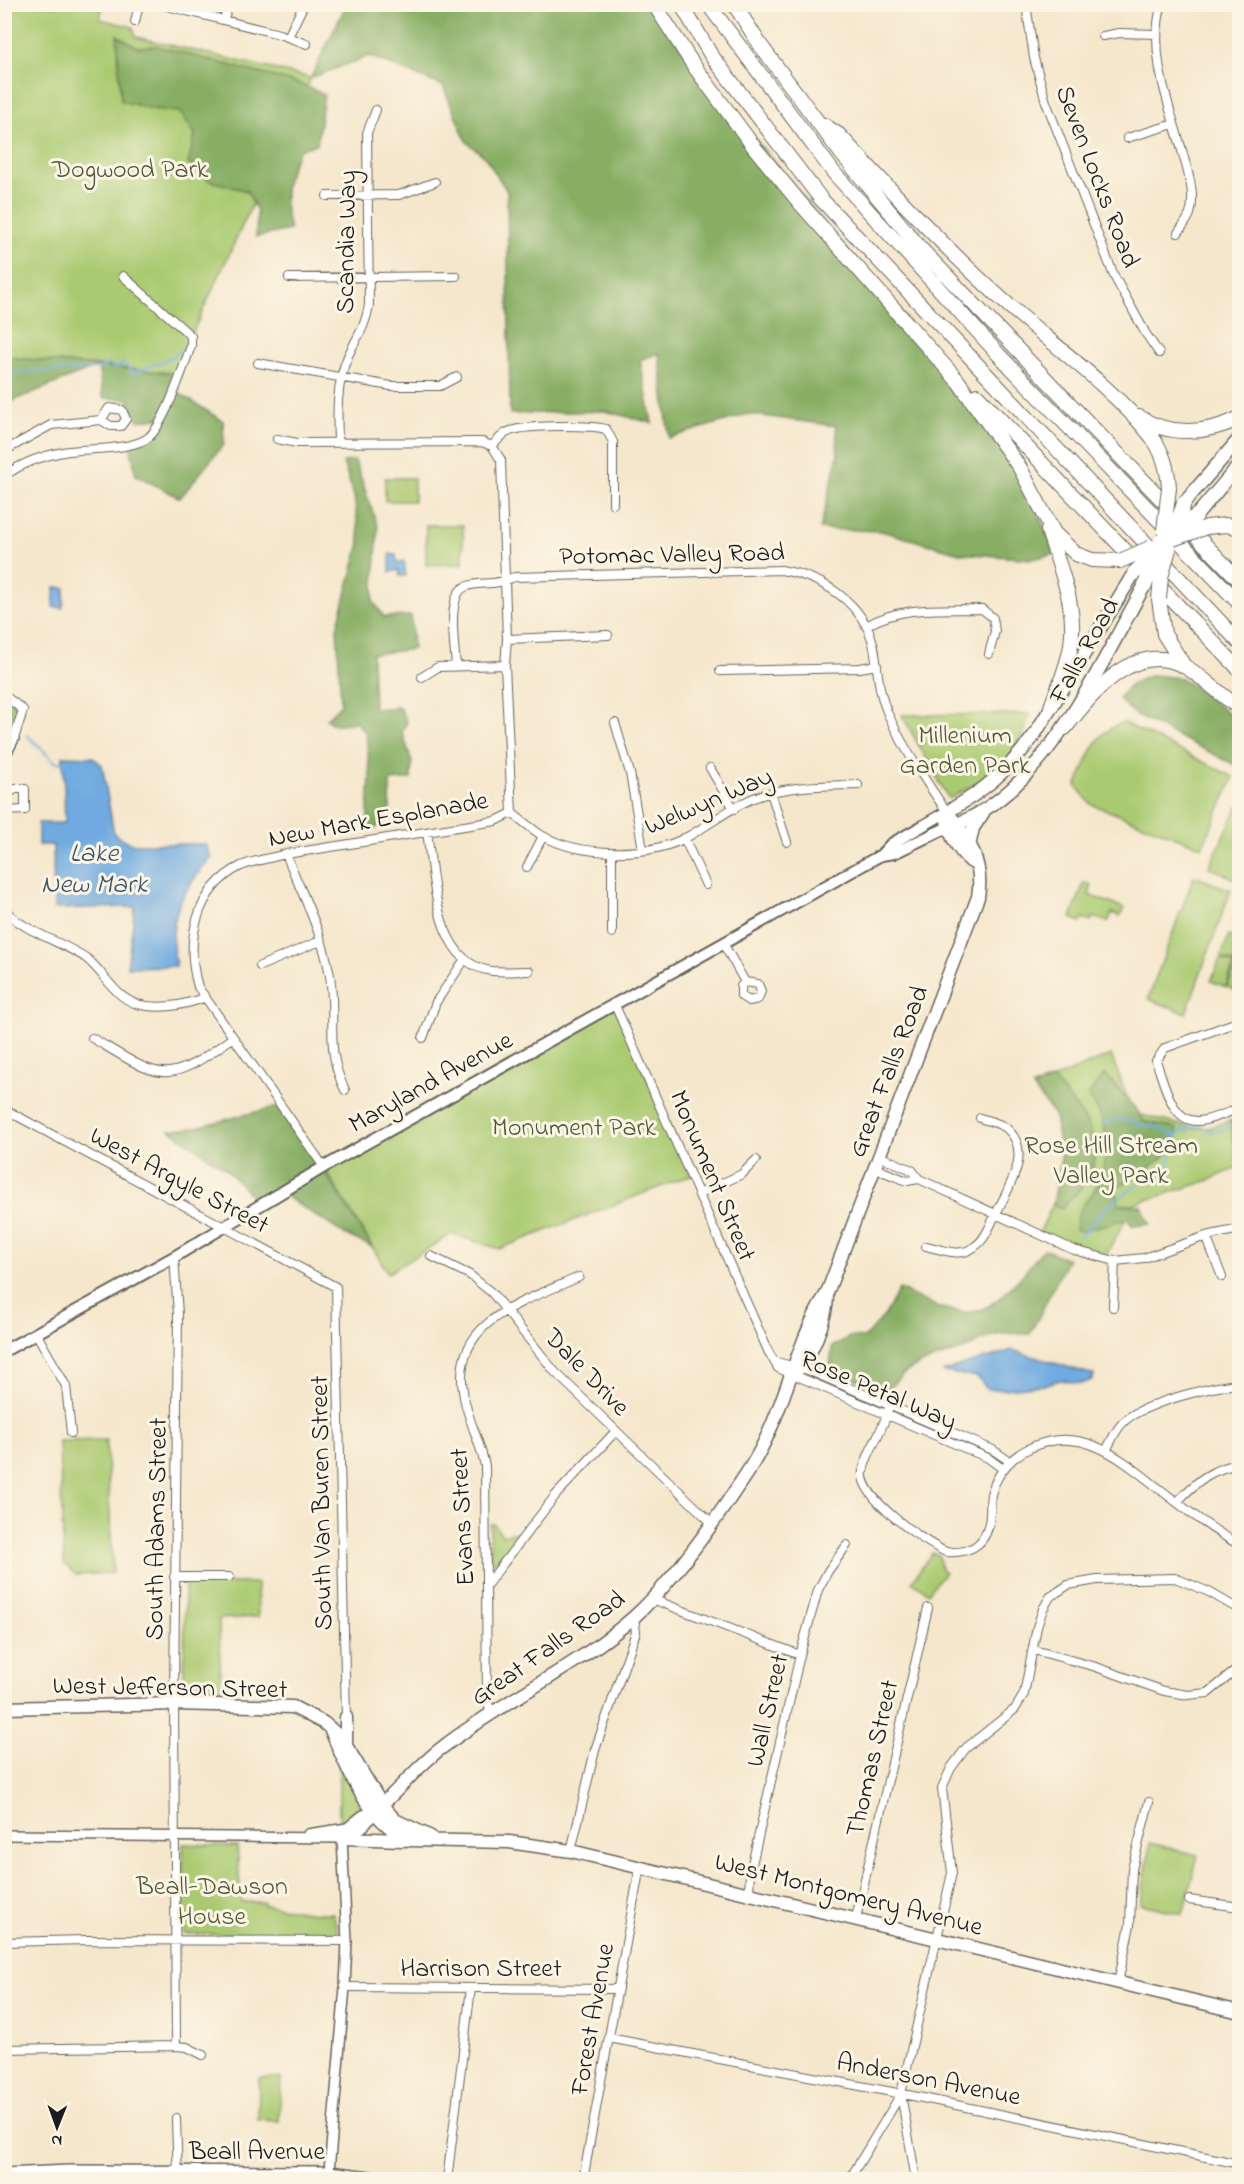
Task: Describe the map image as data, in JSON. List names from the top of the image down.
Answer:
{
  "streets": {
    "main road": [
      "Falls Road",
      "Great Falls Road",
      "Maryland Avenue",
      "West Jefferson Street",
      "West Montgomery Avenue"
    ],
    "street": [
      "Seven Locks Road",
      "Scandia Way",
      "Potomac Valley Road",
      "Welwyn Way",
      "New Mark Esplanade",
      "Monument Street",
      "West Argyle Street",
      "Dale Drive",
      "Rose Petal Way",
      "South Van Buren Street",
      "Evans Street",
      "South Adams Street",
      "Wall Street",
      "Thomas Street",
      "Harrison Street",
      "Forest Avenue",
      "Anderson Avenue",
      "Beall Avenue"
    ]
  },
  "crossings": [
    ["Potomac Valley Road", "Falls Road"],
    ["Potomac Valley Road", "New Mark Esplanade"],
    ["Potomac Valley Road", "Great Falls Road"],
    ["Potomac Valley Road", "Maryland Avenue"],
    ["Falls Road", "Great Falls Road"],
    ["Falls Road", "Maryland Avenue"],
    ["Welwyn Way", "New Mark Esplanade"],
    ["New Mark Esplanade", "Maryland Avenue"],
    ["Great Falls Road", "Maryland Avenue"],
    ["Great Falls Road", "Dale Drive"],
    ["Great Falls Road", "Rose Petal Way"],
    ["Great Falls Road", "Evans Street"],
    ["Great Falls Road", "West Jefferson Street"],
    ["Maryland Avenue", "Monument Street"],
    ["Maryland Avenue", "West Argyle Street"],
    ["Maryland Avenue", "South Adams Street"],
    ["Monument Street", "Rose Petal Way"],
    ["West Argyle Street", "South Van Buren Street"],
    ["Dale Drive", "Evans Street"],
    ["South Adams Street", "West Jefferson Street"],
    ["West Jefferson Street", "West Montgomery Avenue"],
    ["Wall Street", "West Montgomery Avenue"],
    ["Thomas Street", "West Montgomery Avenue"],
    ["West Montgomery Avenue", "Forest Avenue"],
    ["Harrison Street", "Forest Avenue"],
    ["Forest Avenue", "Anderson Avenue"]
  ],
  "water": ["Lake New Mark"],
  "parks": [
    "Dogwood Park",
    "Millenium Garden Park",
    "Monument Park",
    "Rose Hill Stream Valley Park",
    "Beall-Dawson House"
  ],
  "north": "bottom"
}
